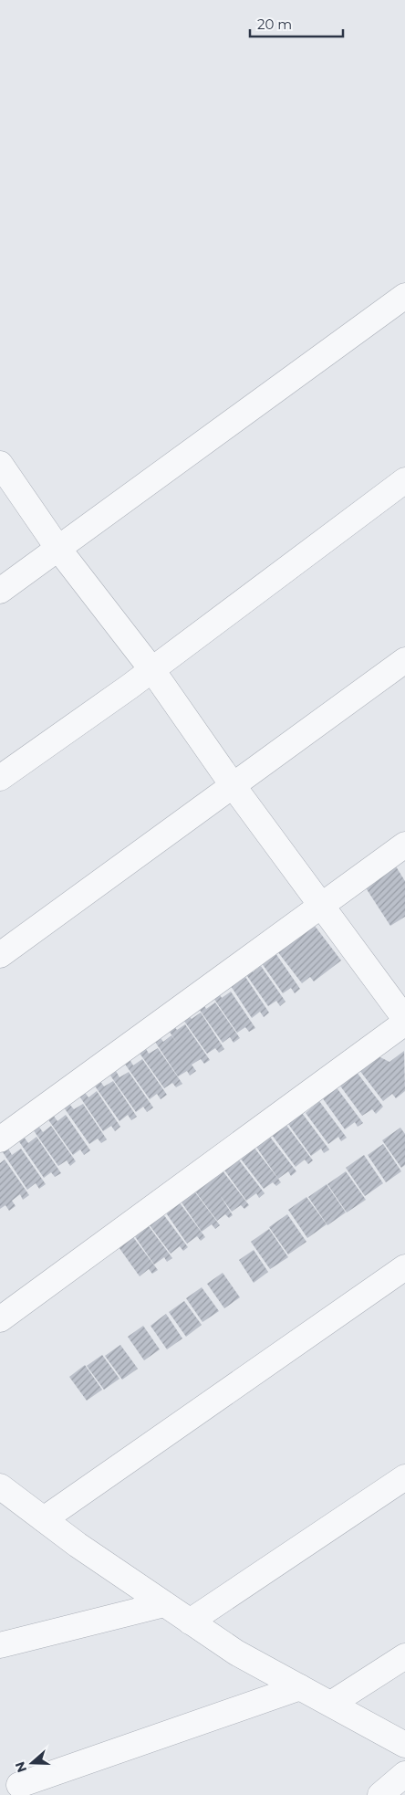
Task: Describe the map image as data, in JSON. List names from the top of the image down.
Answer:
{
  "scale_bar": "20 m",
  "north": "left"
}
